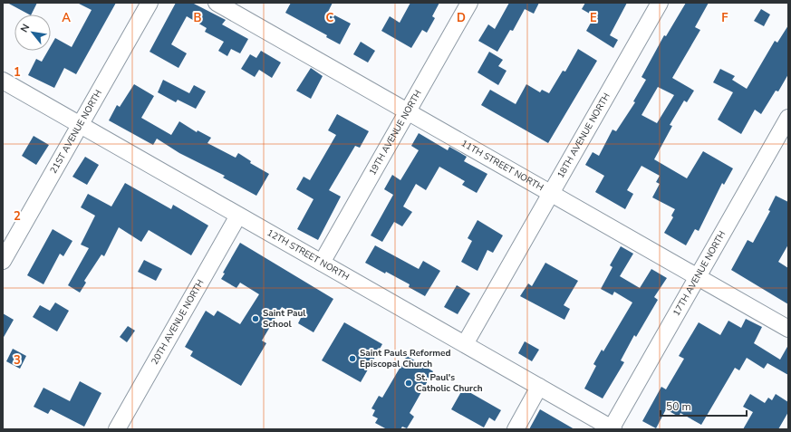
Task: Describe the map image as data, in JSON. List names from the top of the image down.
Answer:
{
  "streets": {
    "street": [
      "21ST AVENUE NORTH",
      "19TH AVENUE NORTH",
      "18TH AVENUE NORTH",
      "11TH STREET NORTH",
      "12TH STREET NORTH",
      "17TH AVENUE NORTH",
      "20TH AVENUE NORTH"
    ]
  },
  "crossings": [
    ["21ST AVENUE NORTH", "12TH STREET NORTH"],
    ["19TH AVENUE NORTH", "11TH STREET NORTH"],
    ["19TH AVENUE NORTH", "12TH STREET NORTH"],
    ["18TH AVENUE NORTH", "11TH STREET NORTH"],
    ["18TH AVENUE NORTH", "12TH STREET NORTH"],
    ["11TH STREET NORTH", "17TH AVENUE NORTH"],
    ["12TH STREET NORTH", "17TH AVENUE NORTH"],
    ["12TH STREET NORTH", "20TH AVENUE NORTH"]
  ],
  "places": ["Saint Paul School", "Saint Pauls Reformed Episcopal Church", "St. Paul's Catholic Church"],
  "scale_bar": "50 m",
  "north": "top left",
  "grid": {
    "columns": [
      "A",
      "B",
      "C",
      "D",
      "E",
      "F"
    ],
    "rows": ["1", "2", "3"]
  }
}
